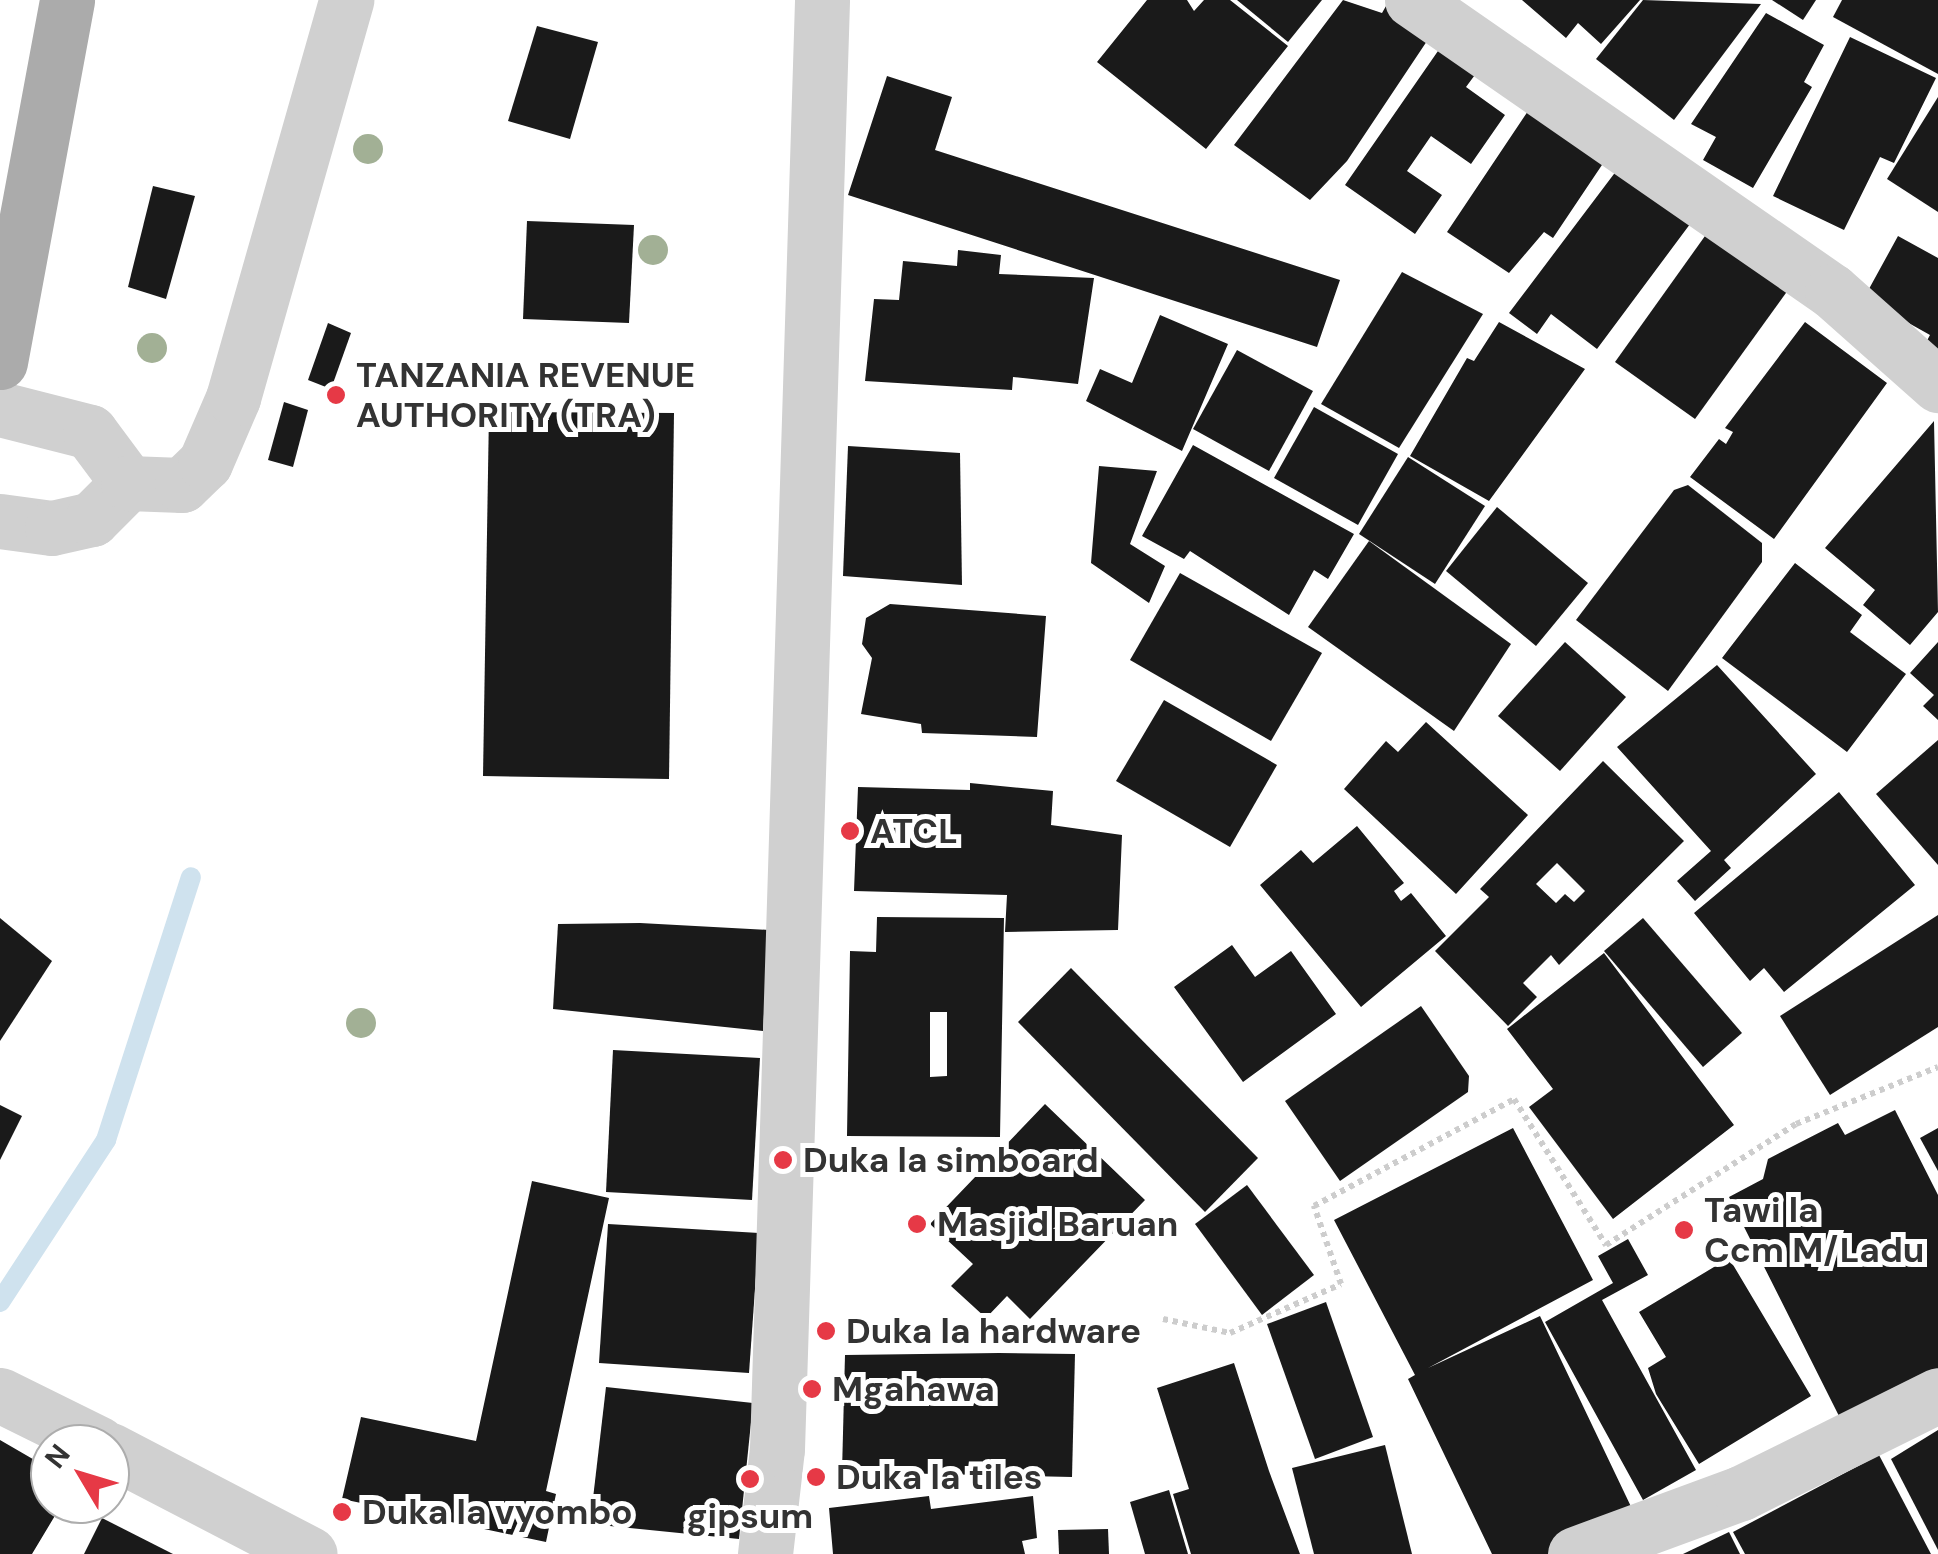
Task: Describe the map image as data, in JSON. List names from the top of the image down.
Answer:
{
  "places": [
    "TANZANIA REVENUE AUTHORITY (TRA)",
    "ATCL",
    "Duka la simboard",
    "Masjid Baruan",
    "Tawi la Ccm M/Ladu",
    "Duka la hardware",
    "Mgahawa",
    "Duka la tiles",
    "gipsum",
    "Duka la vyombo"
  ],
  "north": "top left"
}
